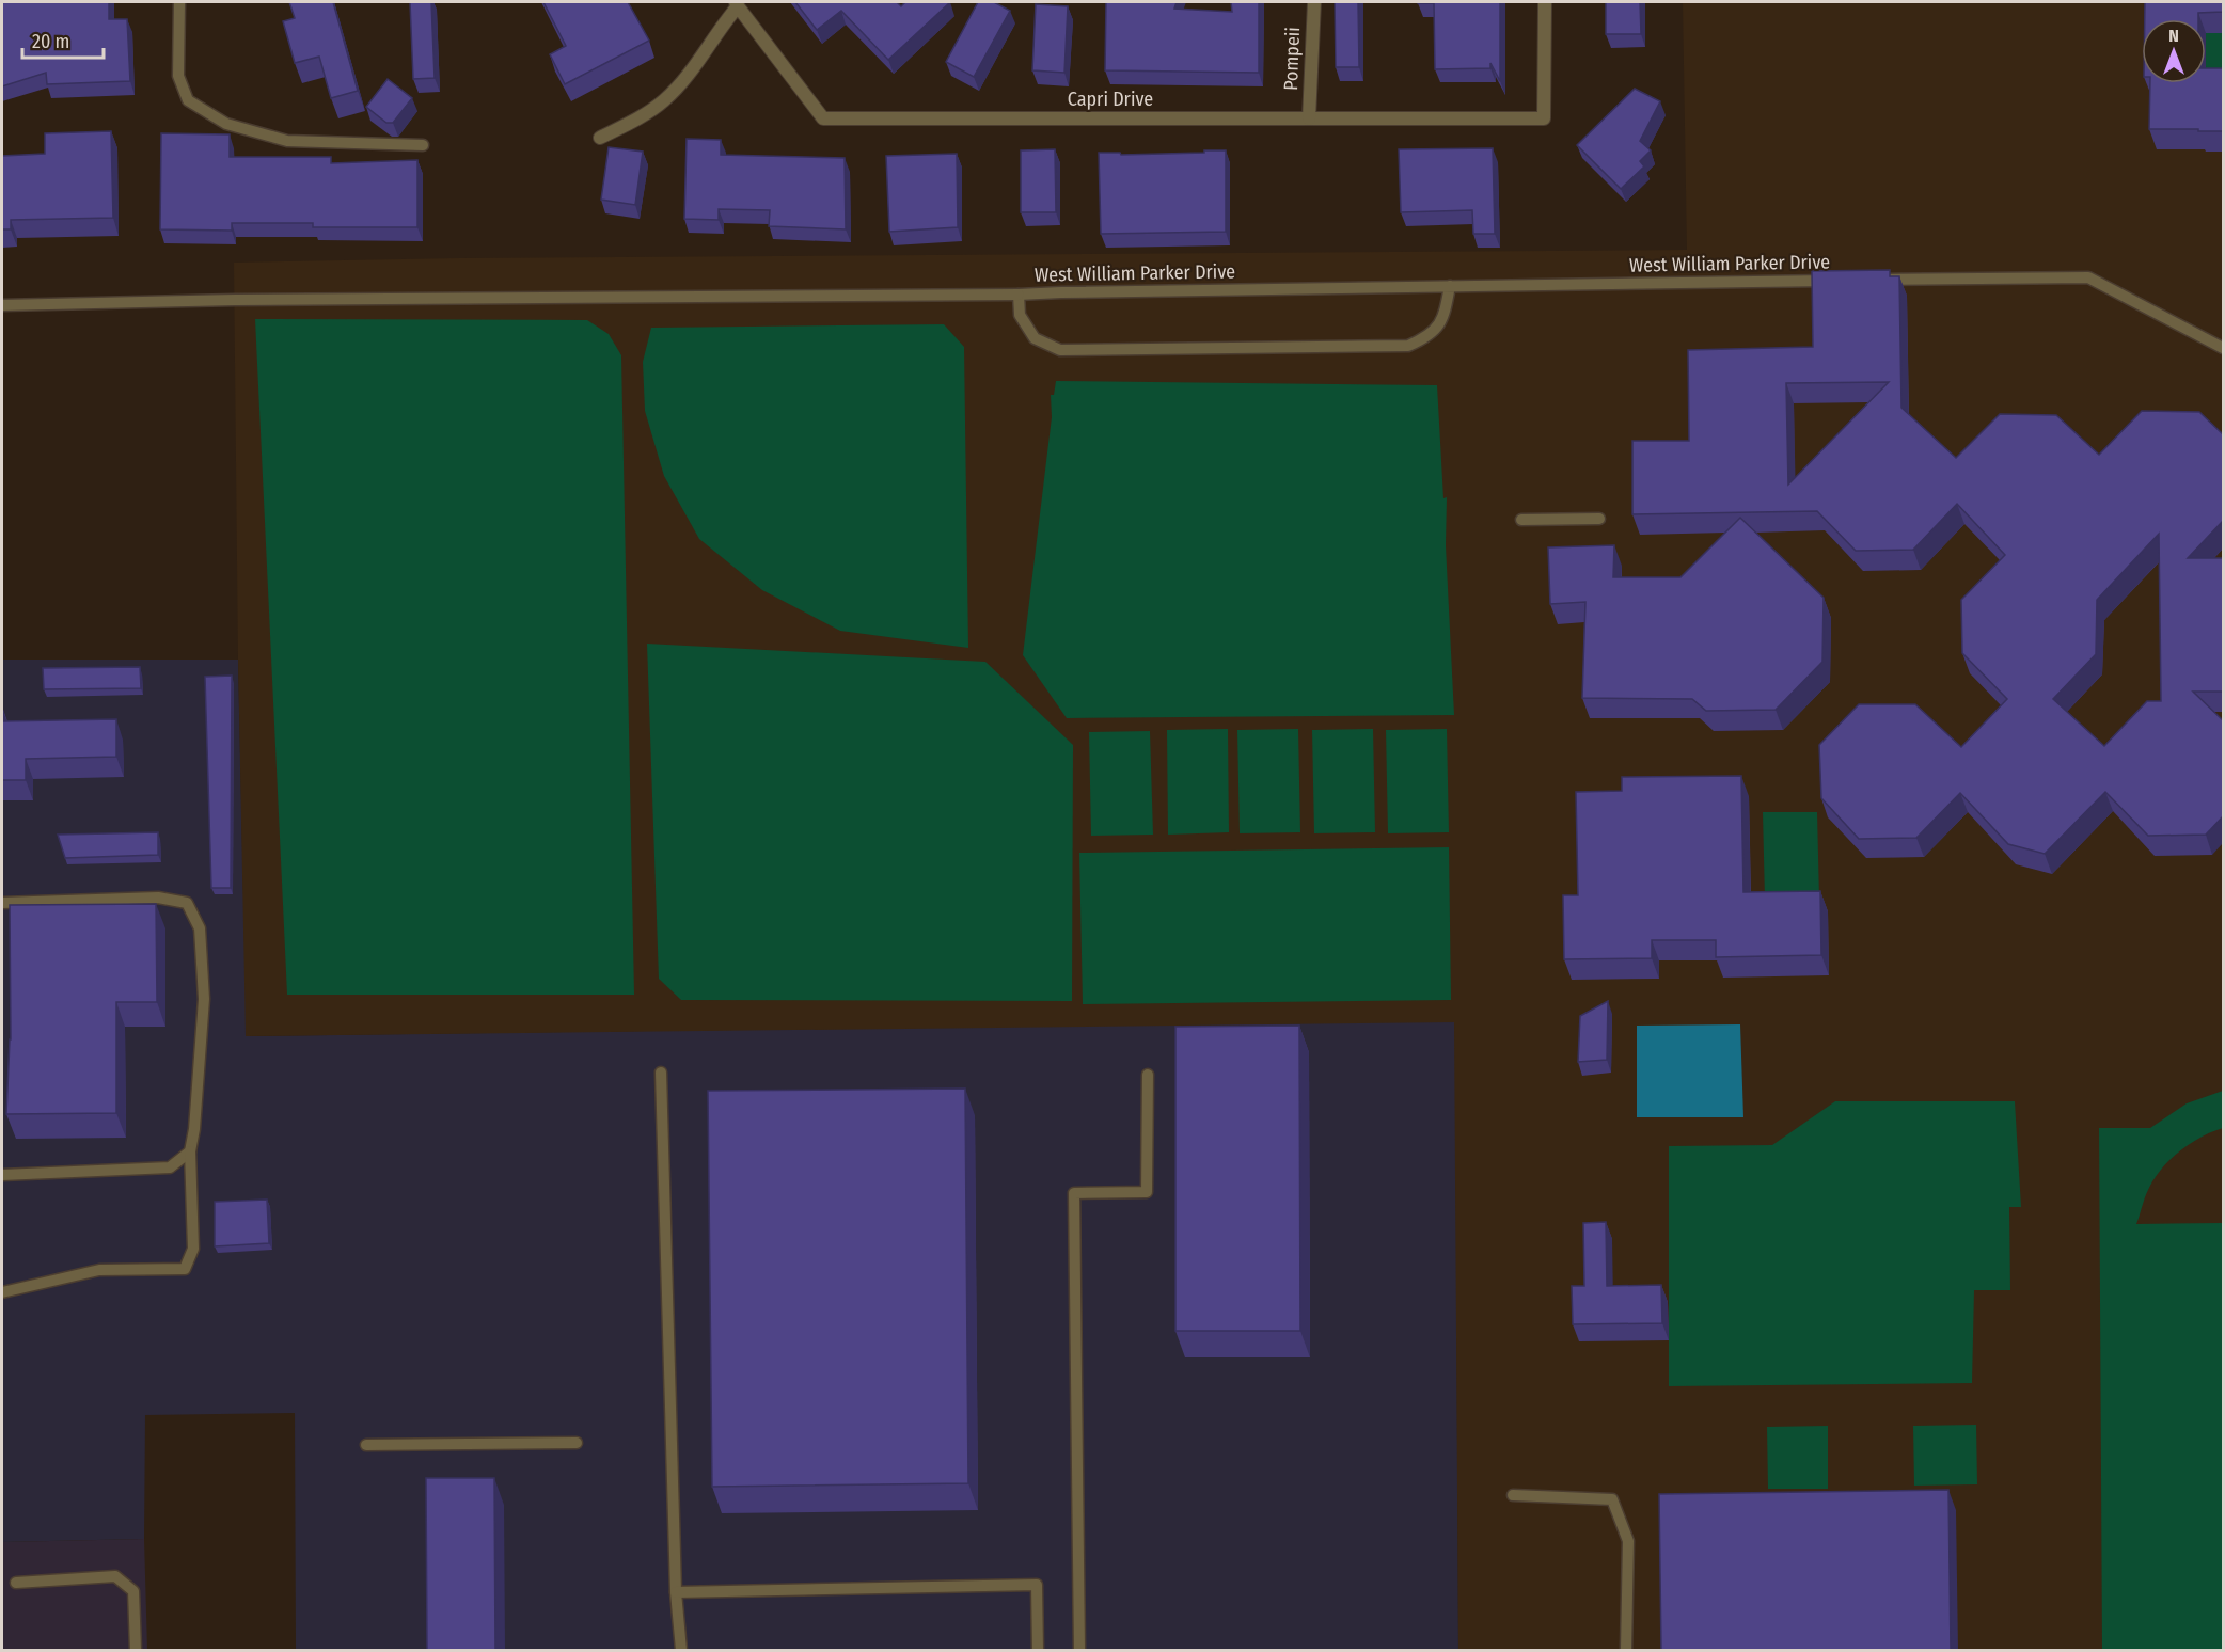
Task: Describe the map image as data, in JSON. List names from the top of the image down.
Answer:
{
  "streets": {
    "street": ["Pompeii", "Capri Drive"],
    "lane": ["West William Parker Drive"]
  },
  "crossings": [
    ["Pompeii", "Capri Drive"]
  ],
  "scale_bar": "20 m",
  "north": "top"
}
